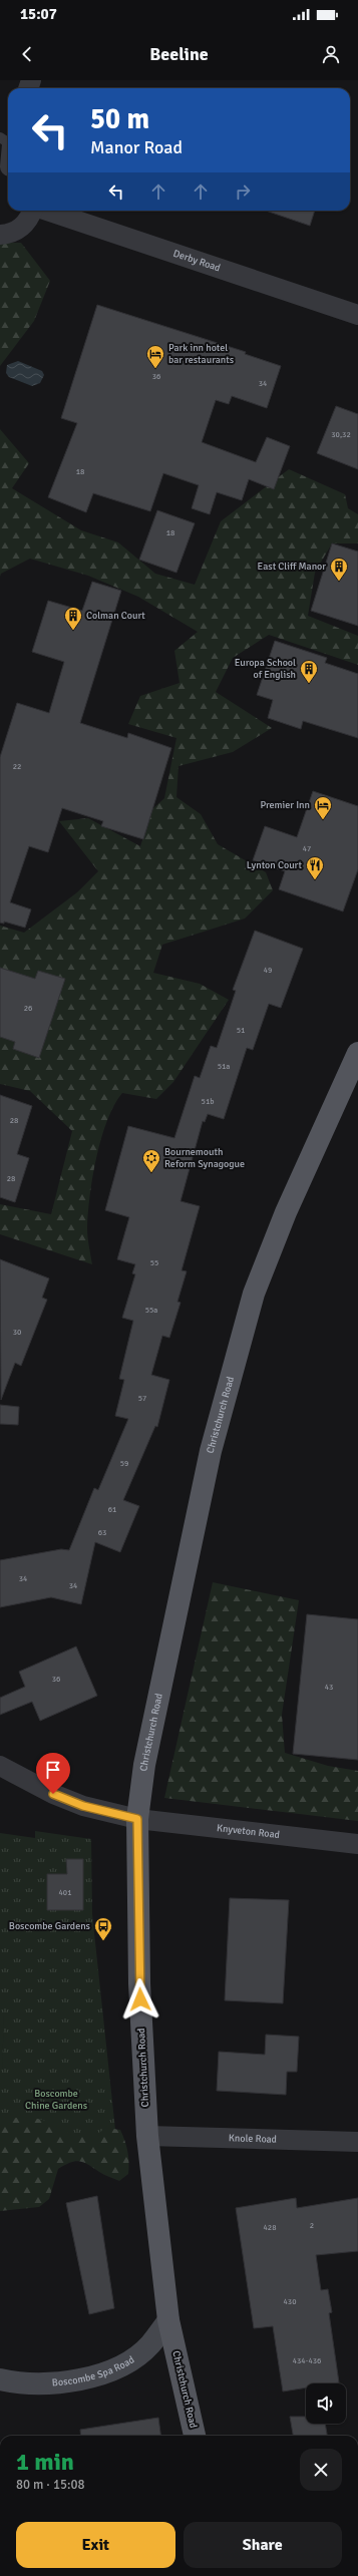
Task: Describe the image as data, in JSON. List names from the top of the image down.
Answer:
{
  "streets": {
    "main road": ["Christchurch Road"],
    "street": [
      "Derby Road",
      "Knyveton Road",
      "Knole Road",
      "Boscombe Spa Road"
    ]
  },
  "crossings": [
    ["Christchurch Road", "Knyveton Road"],
    ["Christchurch Road", "Knole Road"],
    ["Christchurch Road", "Boscombe Spa Road"]
  ],
  "parks": ["Boscombe Chine Gardens"],
  "places": {
    "hotel": ["Park inn hotel bar restaurants", "Premier Inn"],
    "building": ["East Cliff Manor", "Colman Court", "Europa School of English"],
    "restaurant": ["Lynton Court"],
    "synagogue": ["Bournemouth Reform Synagogue"],
    "bus stop": ["Boscombe Gardens"]
  },
  "house_numbers": [
    "36",
    "34",
    "30,32",
    "18",
    "18",
    "22",
    "47",
    "49",
    "26",
    "51",
    "51a",
    "51b",
    "28",
    "28",
    "55",
    "55a",
    "30",
    "57",
    "59",
    "61",
    "63",
    "34",
    "34",
    "36",
    "43",
    "401",
    "2",
    "428",
    "430",
    "434-436"
  ],
  "page": {
    "status": "15:07",
    "header": "Beeline",
    "turn": ["50 m", "Manor Road"],
    "heading": ["1 min", "80 m · 15:08"],
    "buttons": ["Exit", "Share"]
  }
}
